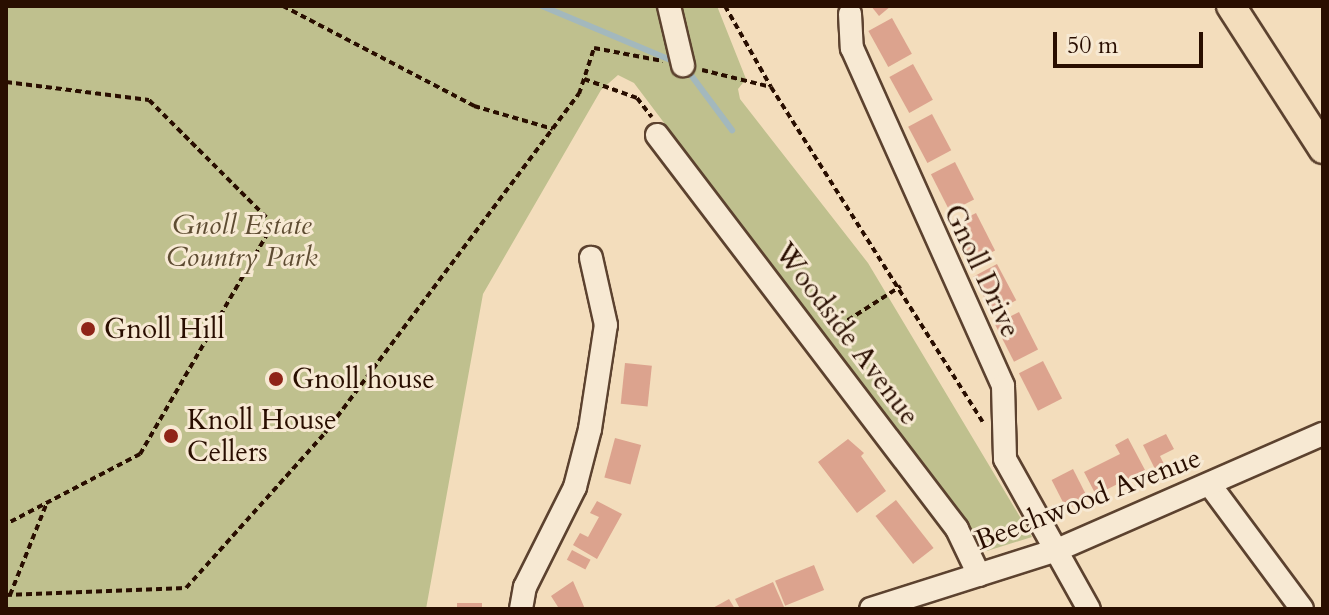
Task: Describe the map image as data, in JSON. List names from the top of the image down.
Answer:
{
  "streets": {
    "street": ["Gnoll Drive", "Woodside Avenue", "Beechwood Avenue"]
  },
  "crossings": [
    ["Gnoll Drive", "Beechwood Avenue"],
    ["Woodside Avenue", "Beechwood Avenue"]
  ],
  "parks": ["Gnoll Estate Country Park"],
  "places": ["Gnoll Hill", "Gnoll house", "Knoll House Cellers"],
  "scale_bar": "50 m"
}
